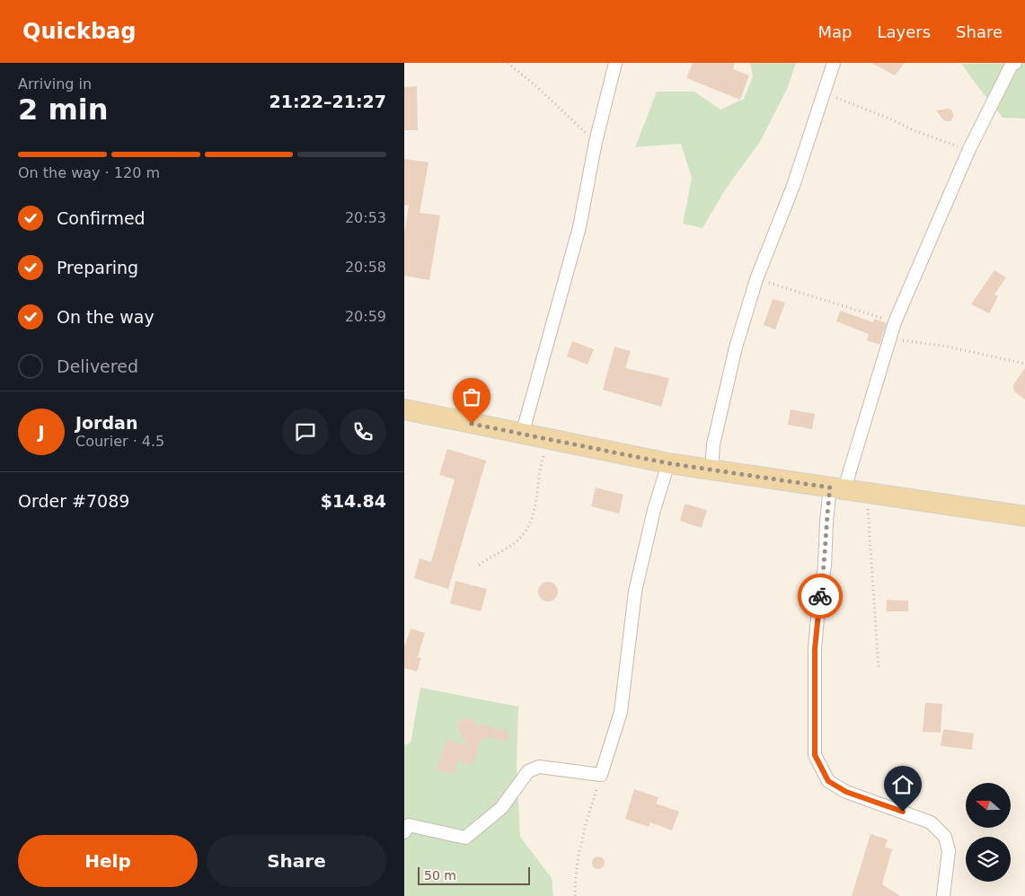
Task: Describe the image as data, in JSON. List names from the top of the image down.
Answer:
{
  "scale_bar": "50 m",
  "north": "left",
  "page": {
    "header": "Quickbag",
    "nav": ["Map", "Layers", "Share"],
    "heading": ["2 min", "Arriving in", "21:22–21:27"],
    "panel": [
      "Jordan",
      "Courier · 4.5",
      "Order #7089",
      "$14.84"
    ],
    "bar": "On the way · 120 m",
    "list": [
      ["Confirmed", "20:53"],
      ["Preparing", "20:58"],
      ["On the way", "20:59"],
      "Delivered"
    ],
    "round": "J",
    "buttons": ["Help", "Share"],
    "scale": "50 m"
  }
}
